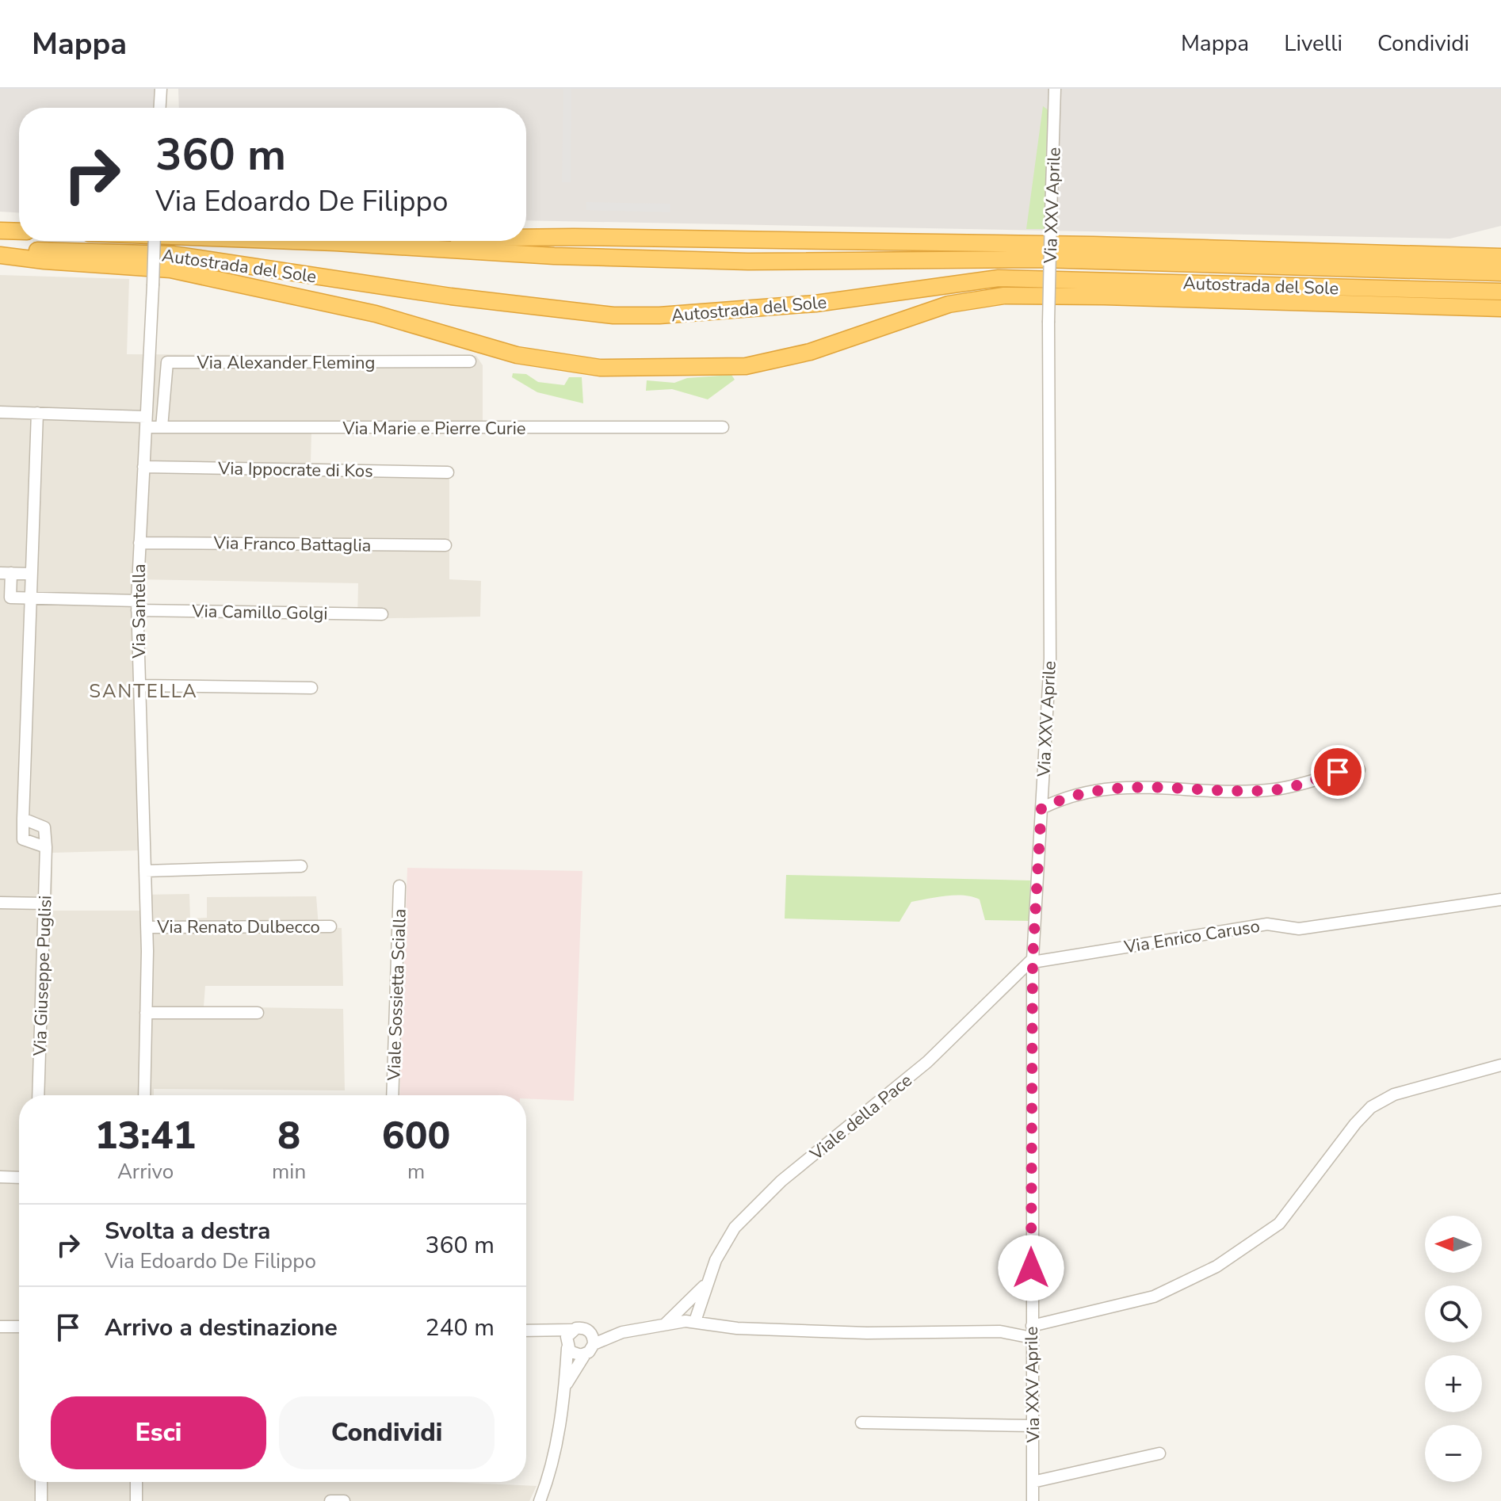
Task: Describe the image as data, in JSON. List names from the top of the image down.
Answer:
{
  "streets": {
    "highway": ["Autostrada del Sole"],
    "street": [
      "Via XXV Aprile",
      "Via Alexander Fleming",
      "Via Marie e Pierre Curie",
      "Via Ippocrate di Kos",
      "Via Franco Battaglia",
      "Via Santella",
      "Via Camillo Golgi",
      "Via Renato Dulbecco",
      "Via Enrico Caruso",
      "Via Giuseppe Puglisi",
      "Viale Sossietta Scialla",
      "Viale della Pace"
    ]
  },
  "crossings": [
    ["Via XXV Aprile", "Via Enrico Caruso"],
    ["Via XXV Aprile", "Viale della Pace"],
    ["Via Alexander Fleming", "Via Marie e Pierre Curie"],
    ["Via Marie e Pierre Curie", "Via Santella"],
    ["Via Ippocrate di Kos", "Via Santella"],
    ["Via Franco Battaglia", "Via Santella"],
    ["Via Santella", "Via Camillo Golgi"],
    ["Via Santella", "Via Renato Dulbecco"],
    ["Via Enrico Caruso", "Viale della Pace"]
  ],
  "districts": ["SANTELLA"],
  "north": "left",
  "page": {
    "header": "Mappa",
    "nav": ["Mappa", "Livelli", "Condividi"],
    "turn": ["360 m", "Via Edoardo De Filippo"],
    "eta": [
      "13:41",
      "Arrivo",
      "8",
      "min",
      "600",
      "m"
    ],
    "list": [
      {
        "name": "Svolta a destra",
        "note": "Via Edoardo De Filippo",
        "value": "360 m"
      },
      {
        "name": "Arrivo a destinazione",
        "value": "240 m"
      }
    ],
    "map_buttons": ["+", "−"],
    "buttons": ["Esci", "Condividi"]
  }
}
